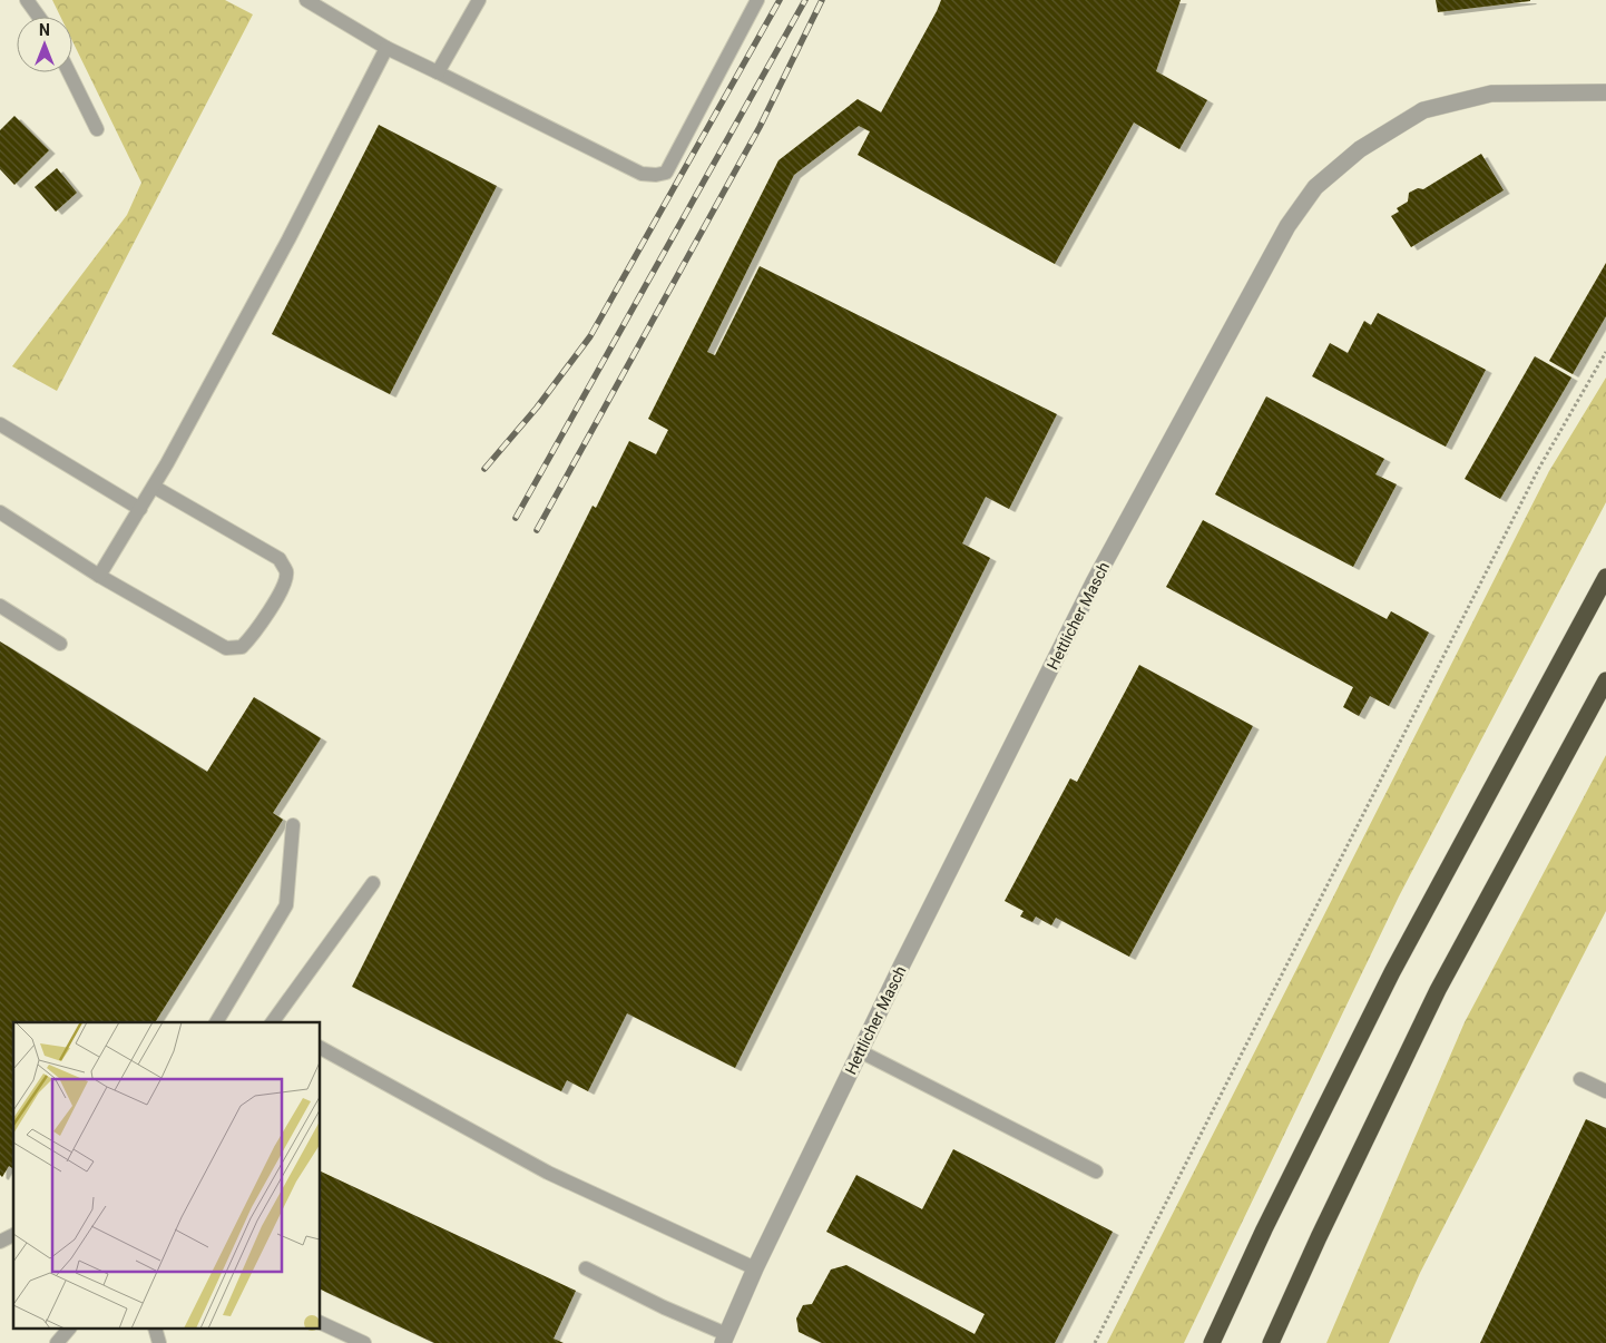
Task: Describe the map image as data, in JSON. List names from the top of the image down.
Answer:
{
  "streets": {
    "street": ["Hettlicher Masch"]
  },
  "north": "top"
}
